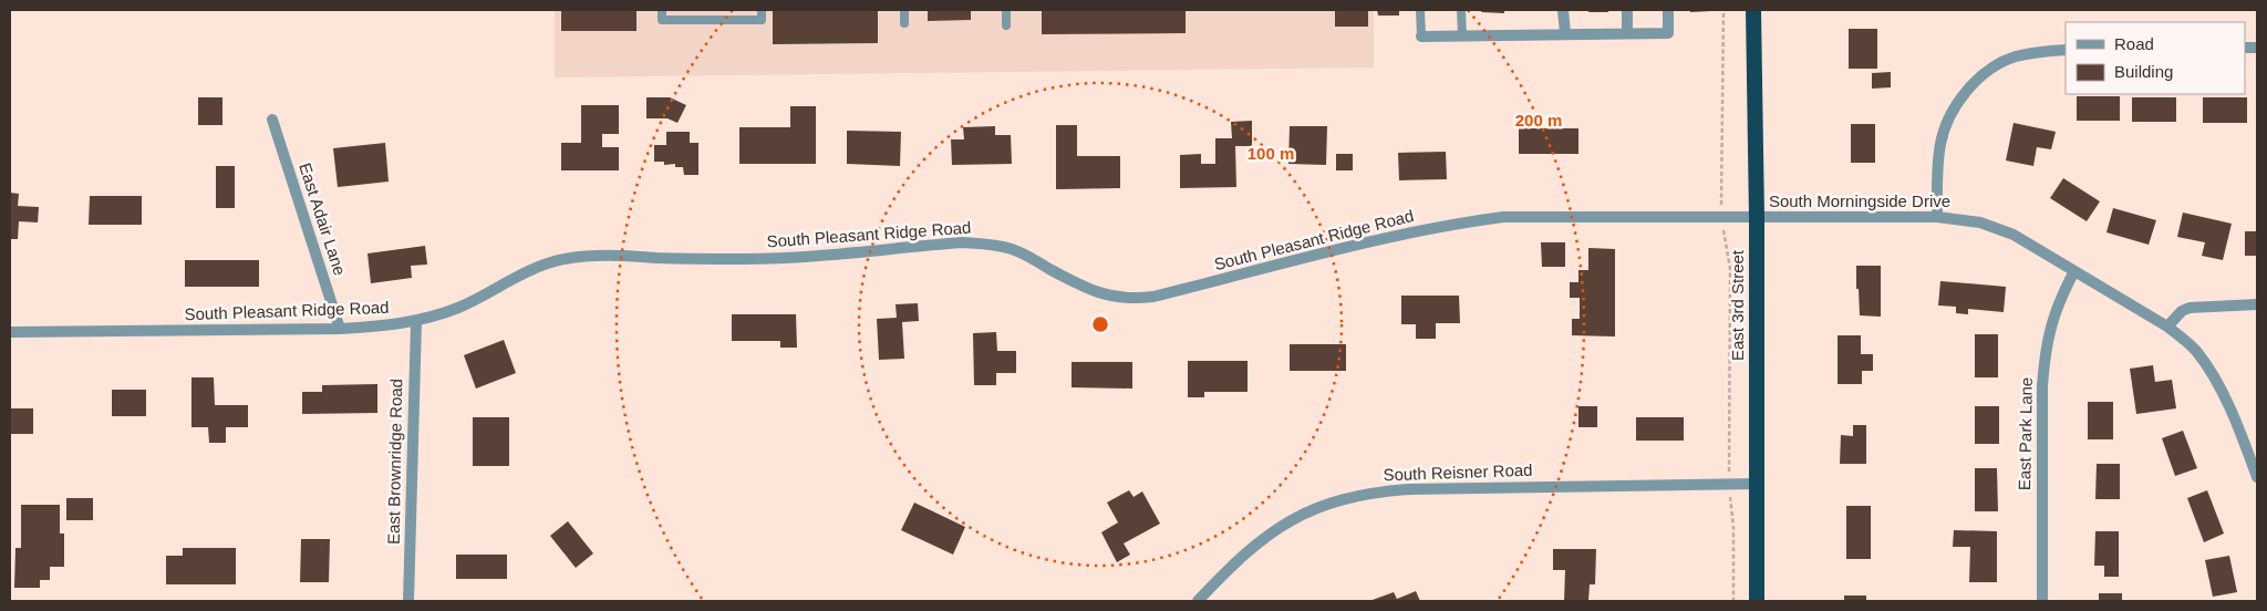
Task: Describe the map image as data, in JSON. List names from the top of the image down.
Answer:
{
  "streets": {
    "highway": ["East 3rd Street"],
    "street": [
      "South Morningside Drive",
      "East Adair Lane",
      "South Pleasant Ridge Road",
      "East Park Lane",
      "East Brownridge Road",
      "South Reisner Road"
    ]
  },
  "crossings": [
    ["South Morningside Drive", "South Pleasant Ridge Road"],
    ["South Morningside Drive", "East 3rd Street"],
    ["South Morningside Drive", "East Park Lane"],
    ["East Adair Lane", "South Pleasant Ridge Road"],
    ["South Pleasant Ridge Road", "East 3rd Street"],
    ["South Pleasant Ridge Road", "East Brownridge Road"],
    ["East 3rd Street", "South Reisner Road"]
  ],
  "legend": ["Road", "Building"],
  "rings": ["200 m", "100 m"]
}
